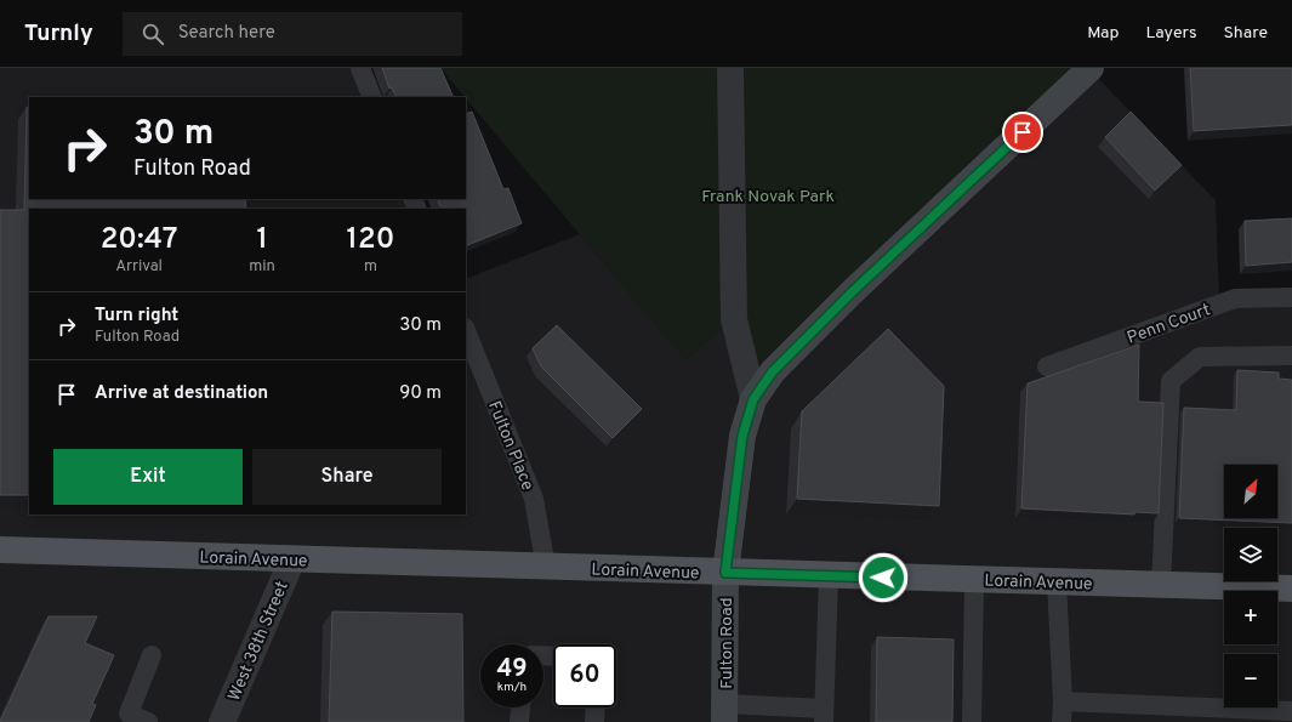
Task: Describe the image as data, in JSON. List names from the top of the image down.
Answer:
{
  "streets": {
    "main road": ["Lorain Avenue"],
    "street": ["West 38th Street", "Fulton Road"],
    "lane": ["Penn Court", "Fulton Place"]
  },
  "crossings": [
    ["Fulton Place", "Lorain Avenue"],
    ["Lorain Avenue", "West 38th Street"],
    ["Lorain Avenue", "Fulton Road"]
  ],
  "parks": ["Frank Novak Park"],
  "north": "top right",
  "page": {
    "header": "Turnly",
    "search": "Search here",
    "nav": ["Map", "Layers", "Share"],
    "turn": ["30 m", "Fulton Road"],
    "eta": [
      "20:47",
      "Arrival",
      "1",
      "min",
      "120",
      "m"
    ],
    "list": [
      {
        "name": "Turn right",
        "note": "Fulton Road",
        "value": "30 m"
      },
      {
        "name": "Arrive at destination",
        "value": "90 m"
      }
    ],
    "buttons": ["Exit", "Share"],
    "map_buttons": ["+", "−"],
    "speed": "49 km/h",
    "limit": "60"
  }
}
